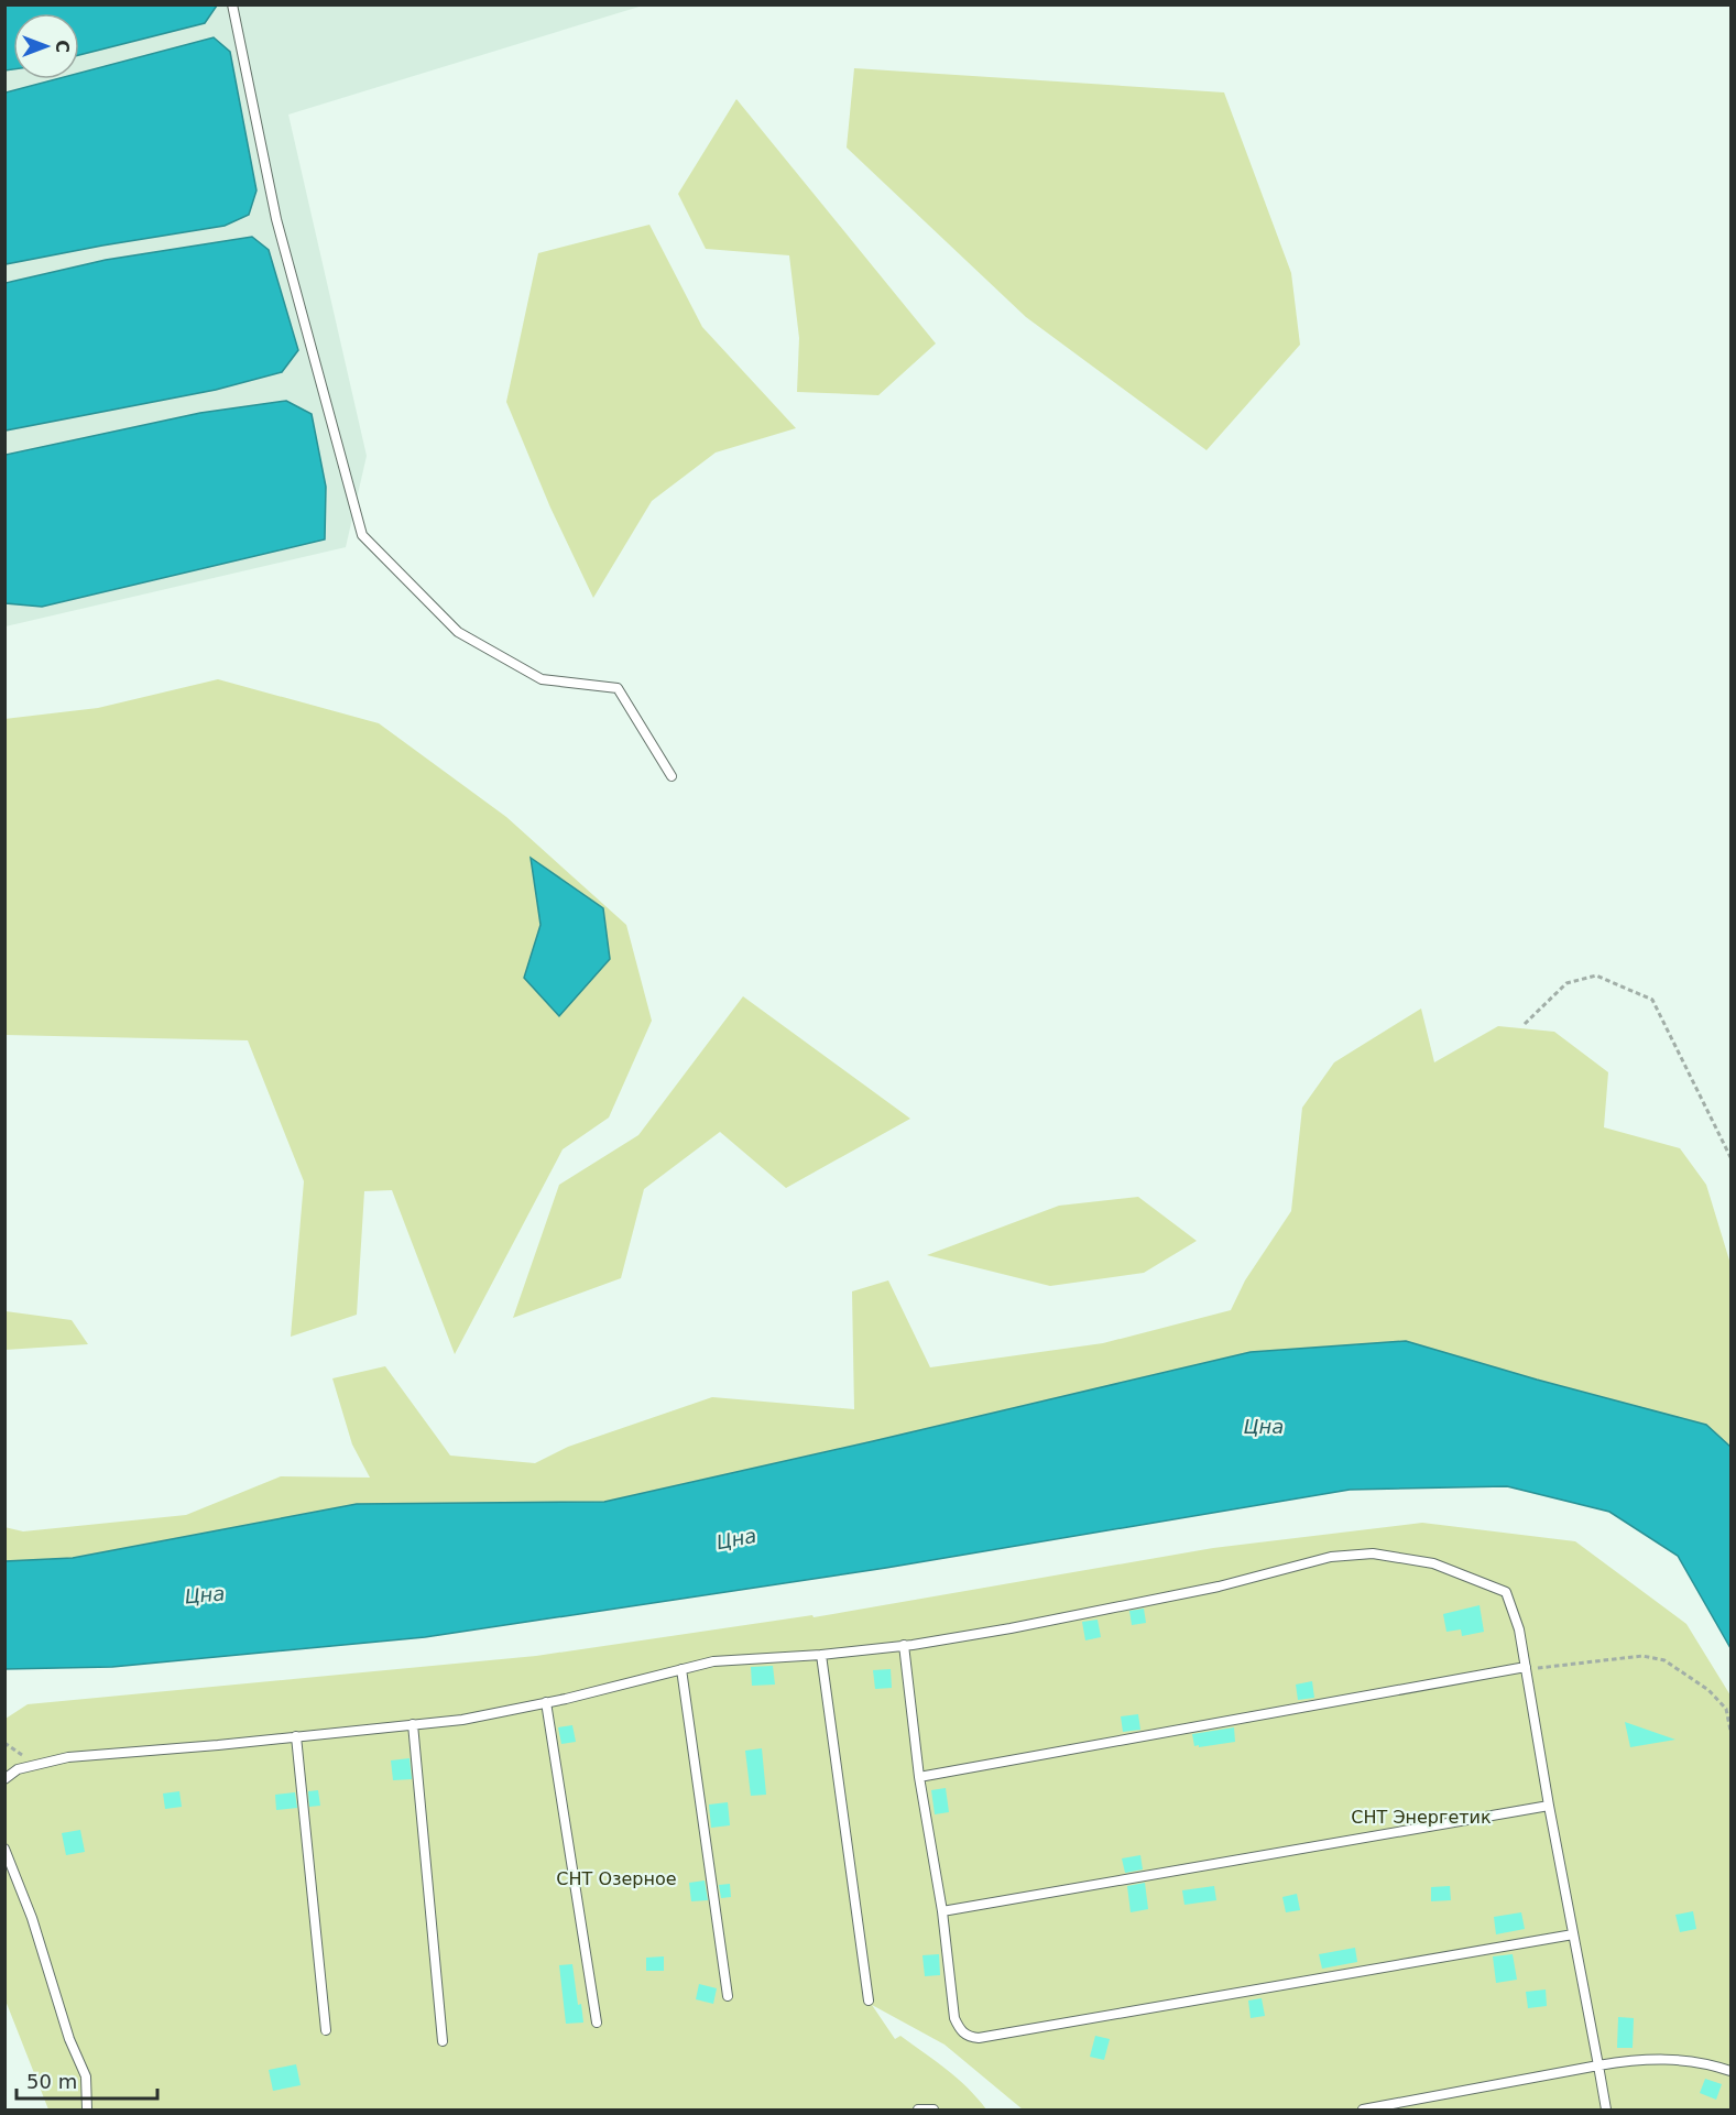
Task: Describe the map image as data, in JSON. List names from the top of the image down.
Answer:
{
  "water": ["Цна"],
  "parks": ["СНТ Энергетик", "СНТ Озерное"],
  "scale_bar": "50 m",
  "north": "right"
}
